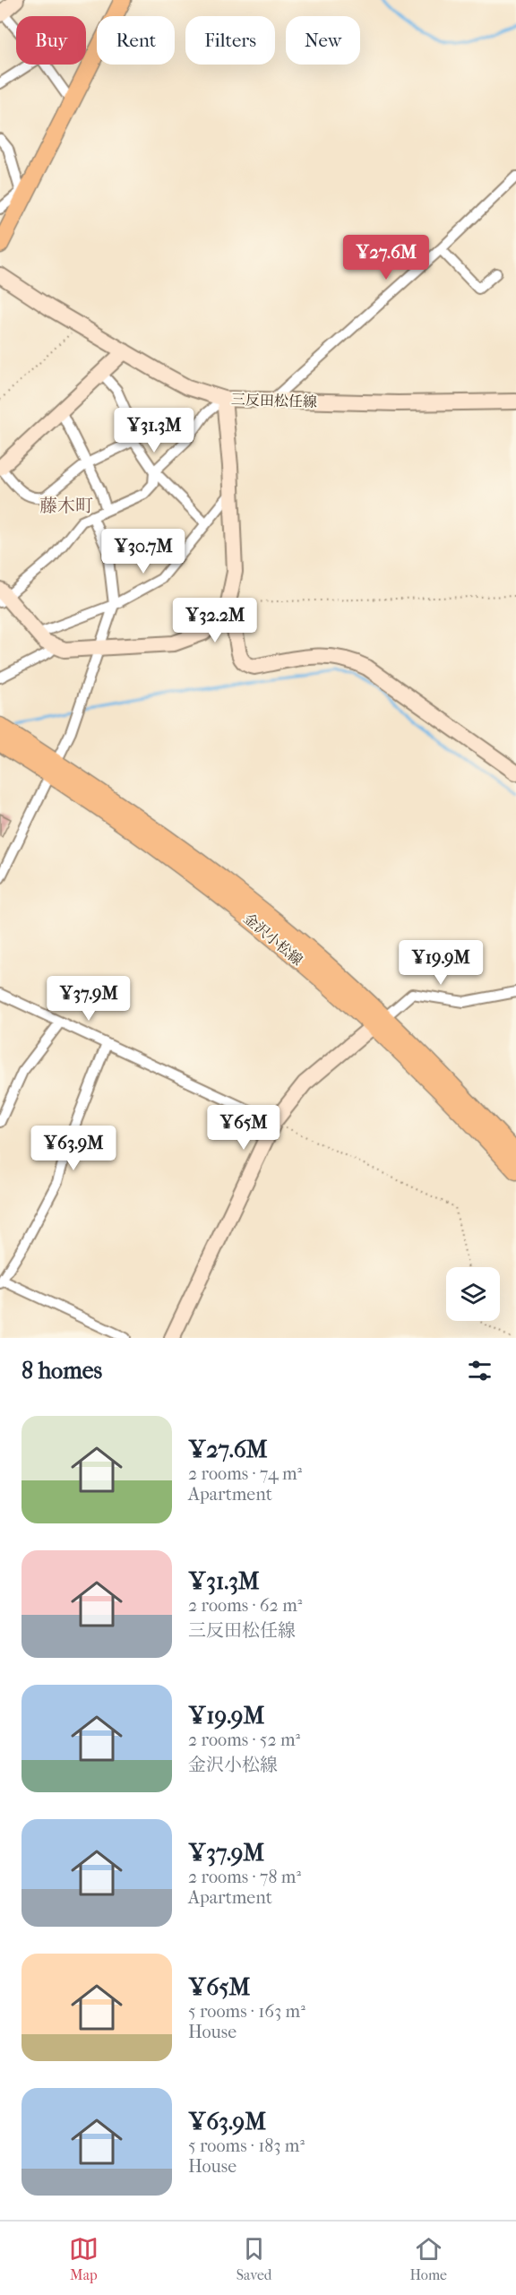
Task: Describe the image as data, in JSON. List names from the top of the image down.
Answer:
{
  "streets": {
    "main road": ["金沢小松線"],
    "street": ["三反田松任線"]
  },
  "districts": ["藤木町"],
  "page": {
    "chip": [
      "Buy",
      "Rent",
      "Filters",
      "New"
    ],
    "price": [
      "¥27.6M",
      "¥31.3M",
      "¥30.7M",
      "¥32.2M",
      "¥19.9M",
      "¥37.9M",
      "¥65M",
      "¥63.9M"
    ],
    "heading": "8 homes",
    "list": [
      {
        "name": "¥27.6M",
        "note": "2 rooms · 74 m² · Apartment"
      },
      {
        "name": "¥31.3M",
        "note": "2 rooms · 62 m² · 三反田松任線"
      },
      {
        "name": "¥19.9M",
        "note": "2 rooms · 52 m² · 金沢小松線"
      },
      {
        "name": "¥37.9M",
        "note": "2 rooms · 78 m² · Apartment"
      },
      {
        "name": "¥65M",
        "note": "5 rooms · 163 m² · House"
      },
      {
        "name": "¥63.9M",
        "note": "5 rooms · 183 m² · House"
      }
    ],
    "tabs": ["Map", "Saved", "Home"]
  }
}
